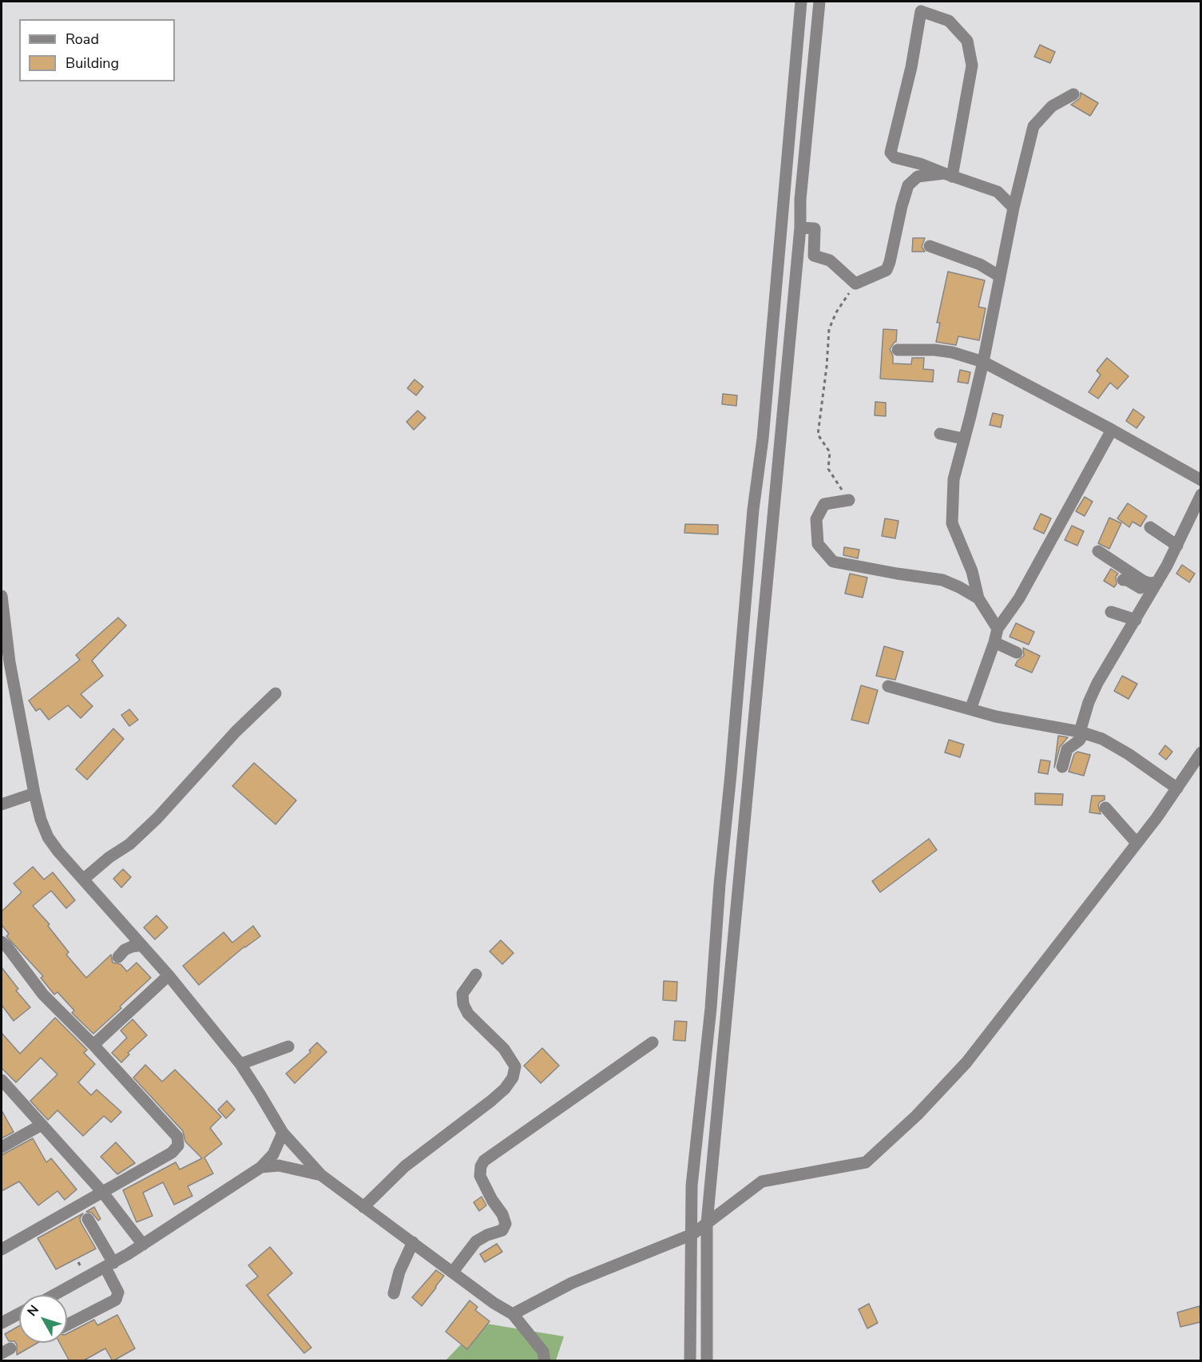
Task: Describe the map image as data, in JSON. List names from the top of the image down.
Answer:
{
  "legend": ["Road", "Building"],
  "north": "top left"
}
